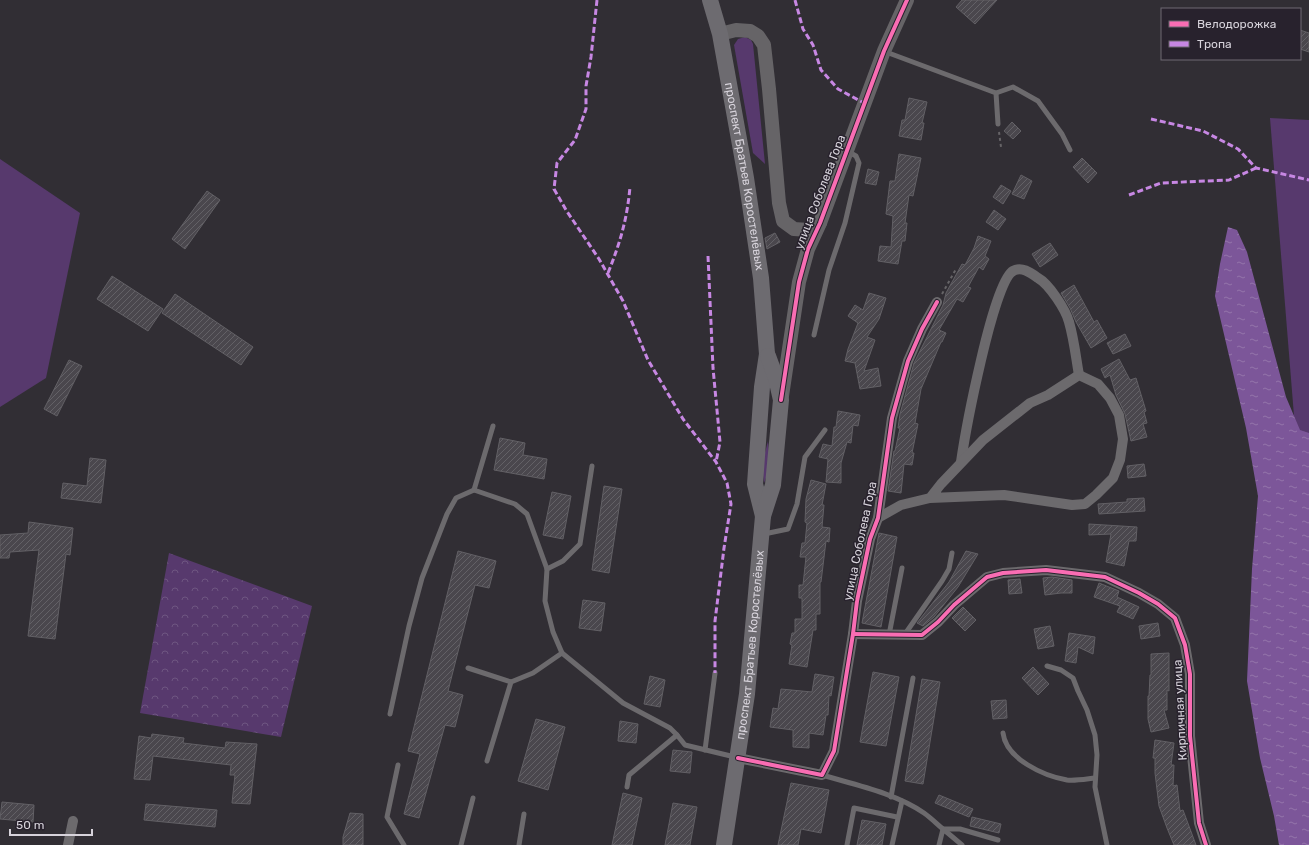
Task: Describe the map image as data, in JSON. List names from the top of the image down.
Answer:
{
  "streets": {
    "main road": ["проспект Братьев Коростелёвых"],
    "street": ["улица Соболева Гора", "Кирпичная улица"]
  },
  "crossings": [
    ["проспект Братьев Коростелёвых", "улица Соболева Гора"],
    ["улица Соболева Гора", "Кирпичная улица"]
  ],
  "legend": ["Велодорожка", "Тропа"],
  "scale_bar": "50 m"
}
